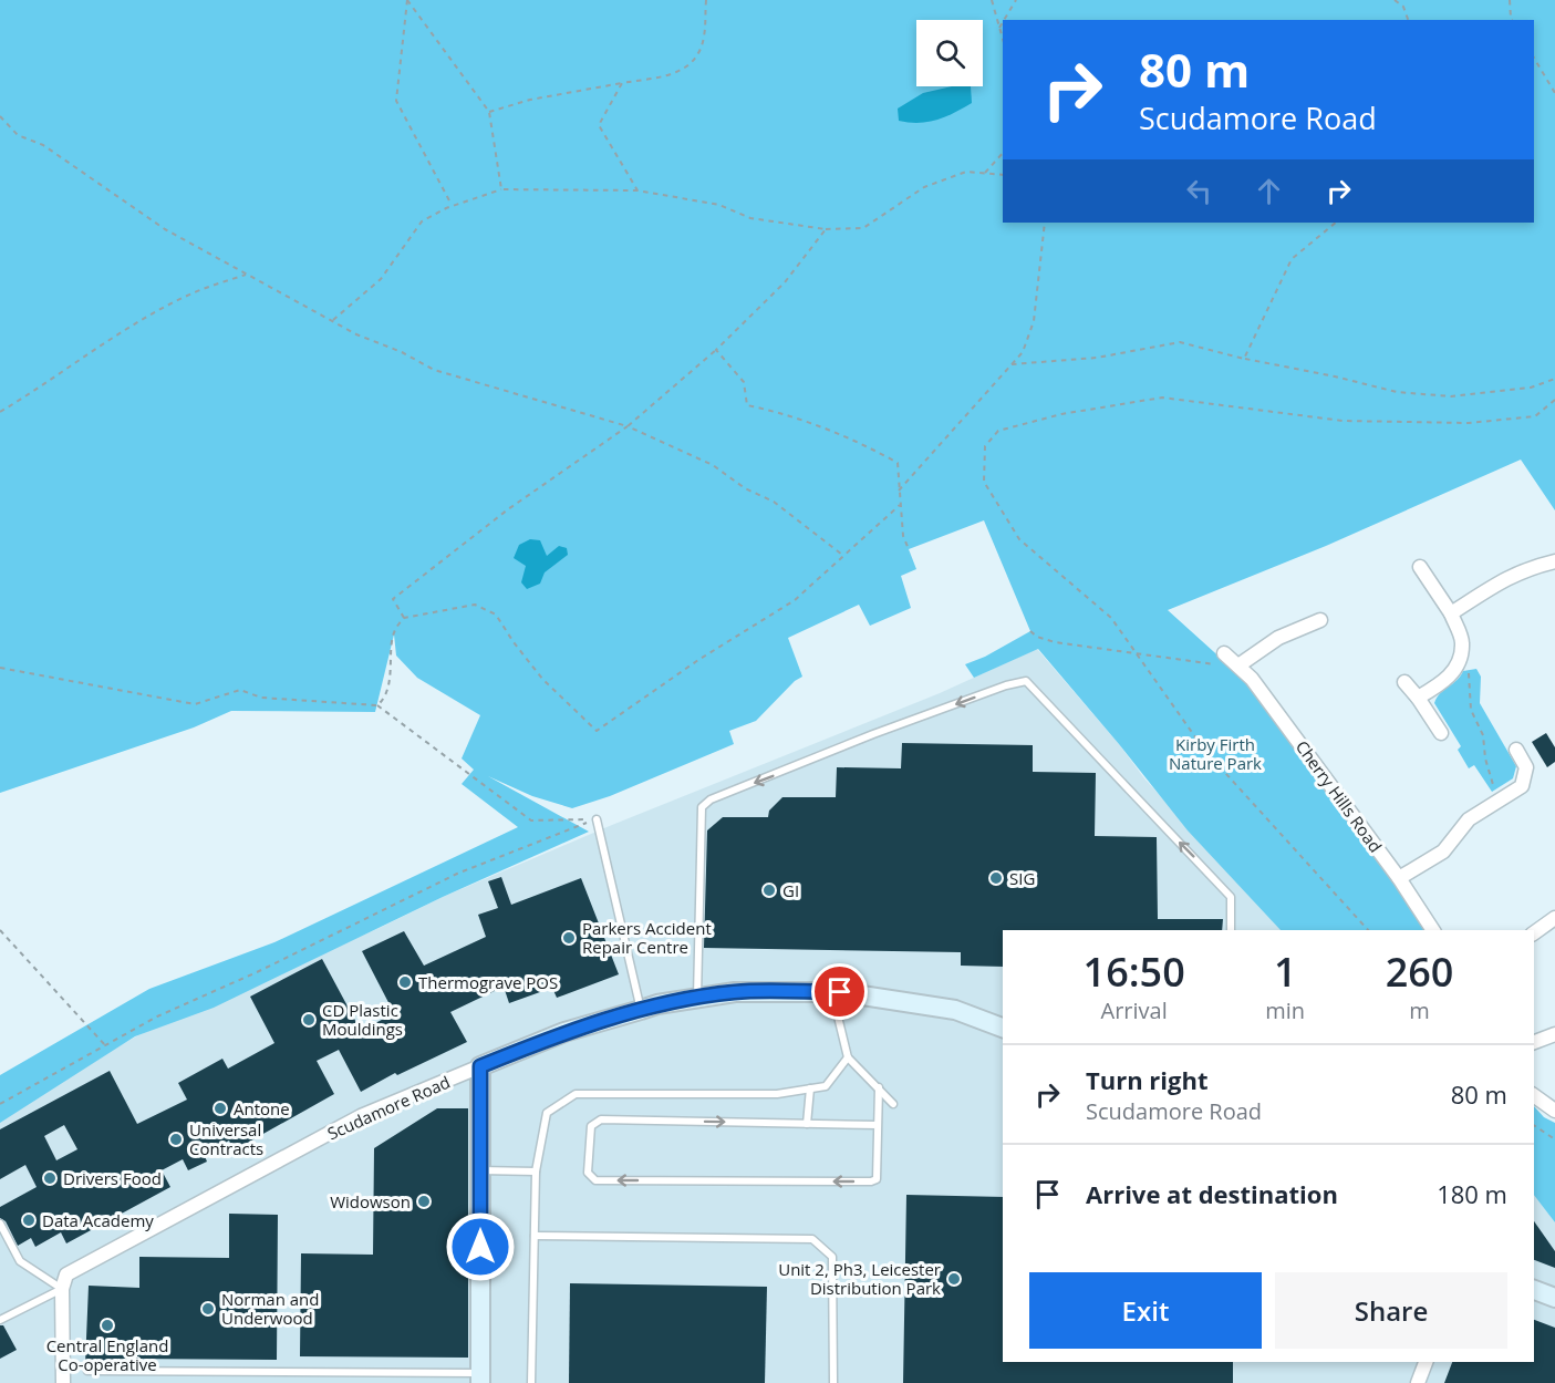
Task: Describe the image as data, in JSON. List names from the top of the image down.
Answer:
{
  "streets": {
    "street": ["Cherry Hills Road", "Scudamore Road"]
  },
  "parks": ["Kirby Firth Nature Park"],
  "places": [
    "SIG",
    "GI",
    "Parkers Accident Repair Centre",
    "Thermograve POS",
    "CD Plastic Mouldings",
    "Antone",
    "Universal Contracts",
    "Drivers Food",
    "Widowson",
    "Data Academy",
    "Unit 2, Ph3, Leicester Distribution Park",
    "Norman and Underwood",
    "Central England Co-operative"
  ],
  "page": {
    "turn": ["80 m", "Scudamore Road"],
    "eta": [
      "16:50",
      "Arrival",
      "1",
      "min",
      "260",
      "m"
    ],
    "list": [
      {
        "name": "Turn right",
        "note": "Scudamore Road",
        "value": "80 m"
      },
      {
        "name": "Arrive at destination",
        "value": "180 m"
      }
    ],
    "buttons": ["Exit", "Share"]
  }
}
